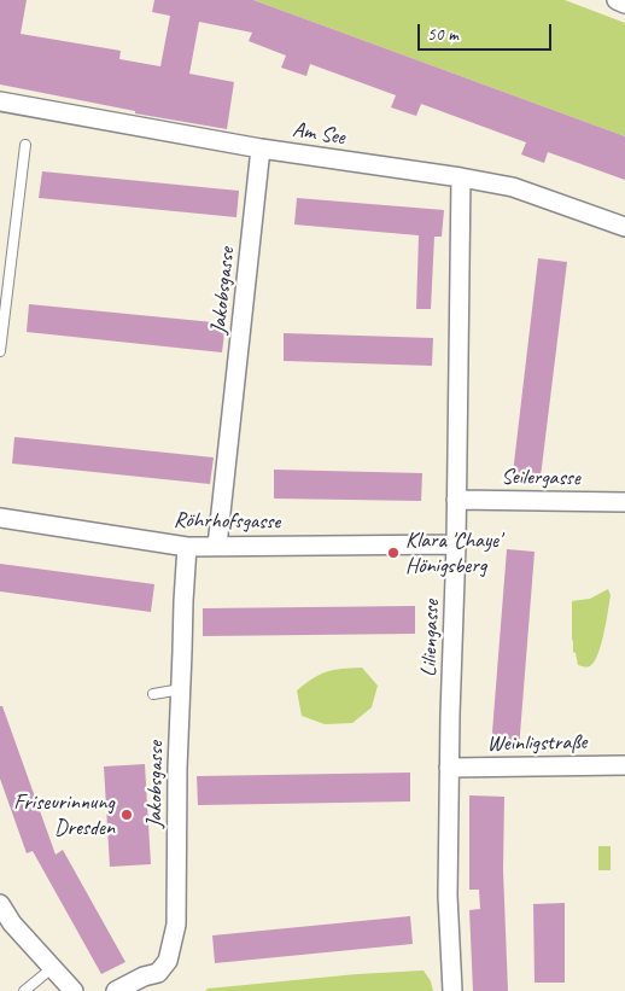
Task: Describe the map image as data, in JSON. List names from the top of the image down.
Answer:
{
  "streets": {
    "street": [
      "Am See",
      "Jakobsgasse",
      "Seilergasse",
      "Röhrhofsgasse",
      "Liliengasse",
      "Weinligstraße"
    ]
  },
  "crossings": [
    ["Am See", "Jakobsgasse"],
    ["Am See", "Liliengasse"],
    ["Jakobsgasse", "Röhrhofsgasse"],
    ["Seilergasse", "Liliengasse"],
    ["Röhrhofsgasse", "Liliengasse"],
    ["Liliengasse", "Weinligstraße"]
  ],
  "places": ["Klara 'Chaye' Hönigsberg", "Friseurinnung Dresden"],
  "scale_bar": "50 m"
}
